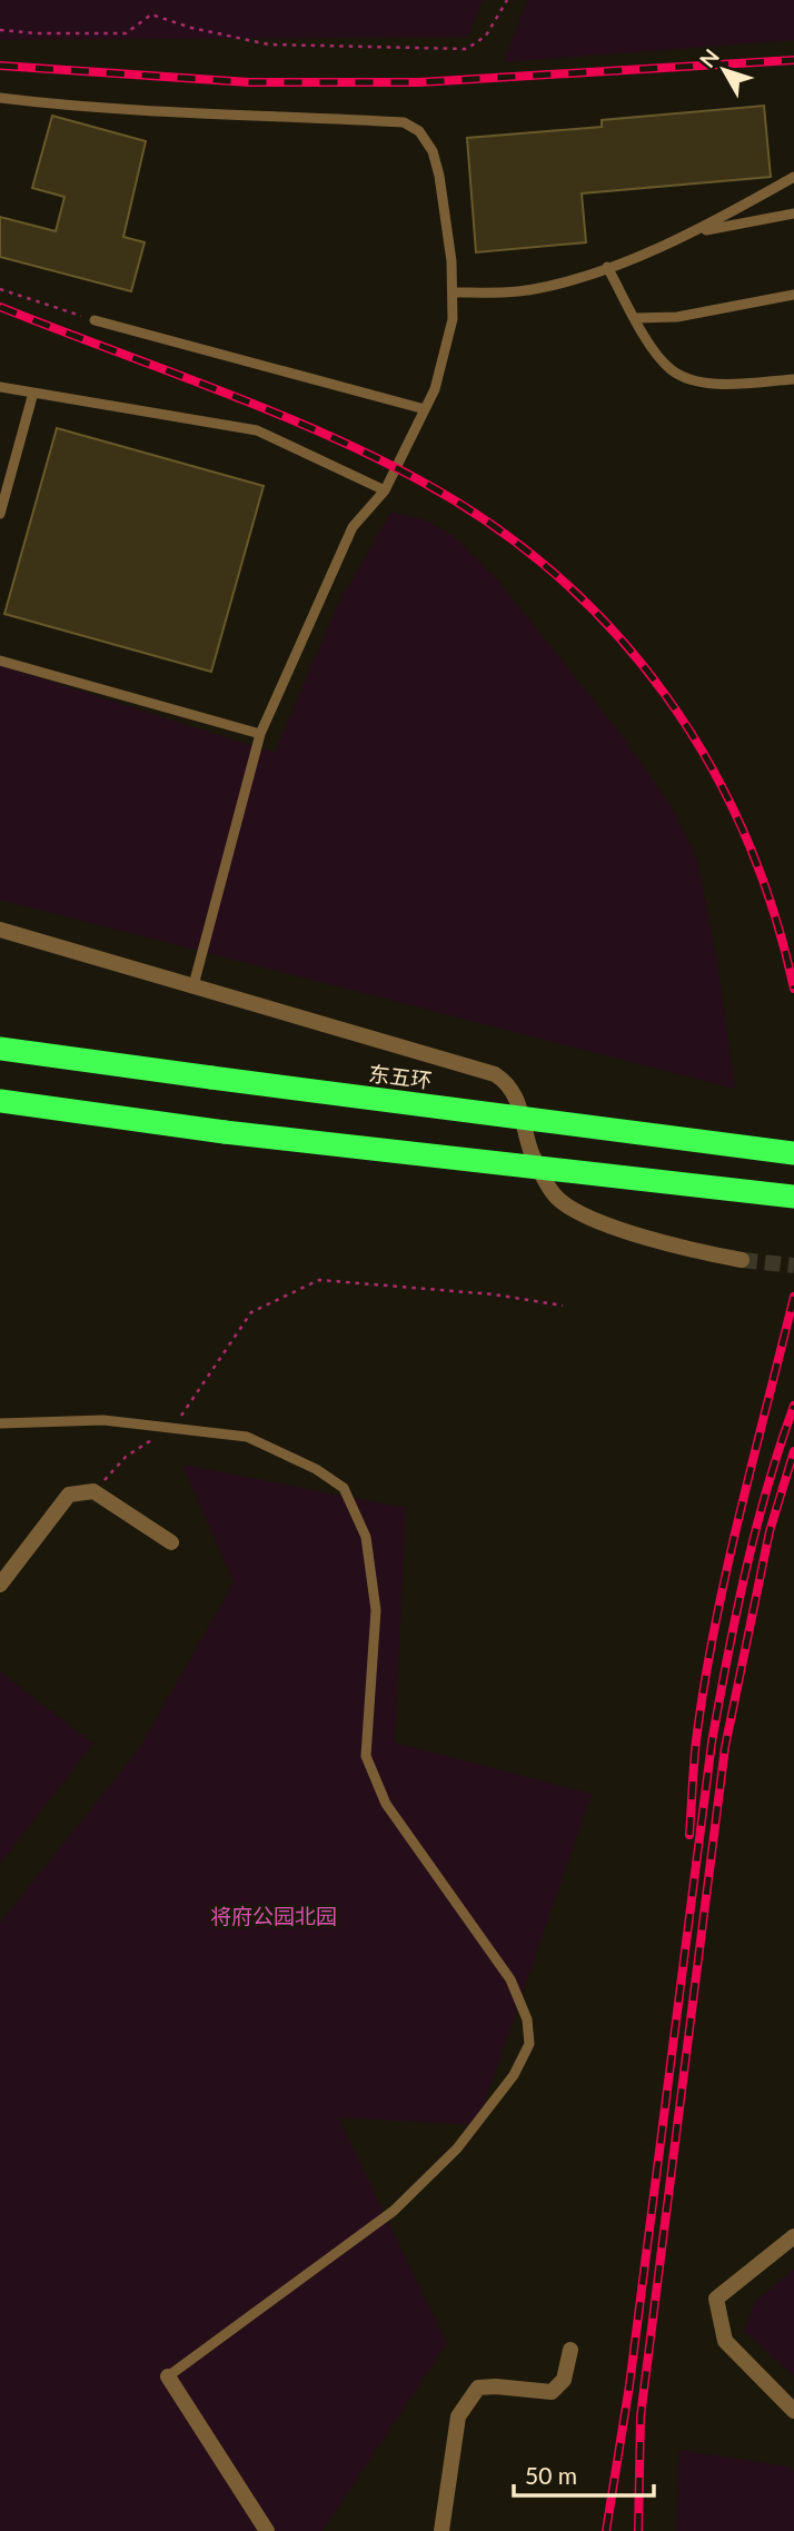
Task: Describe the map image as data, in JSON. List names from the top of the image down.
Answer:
{
  "streets": {
    "highway": ["东五环"]
  },
  "parks": ["将府公园北园"],
  "scale_bar": "50 m",
  "north": "top left"
}
